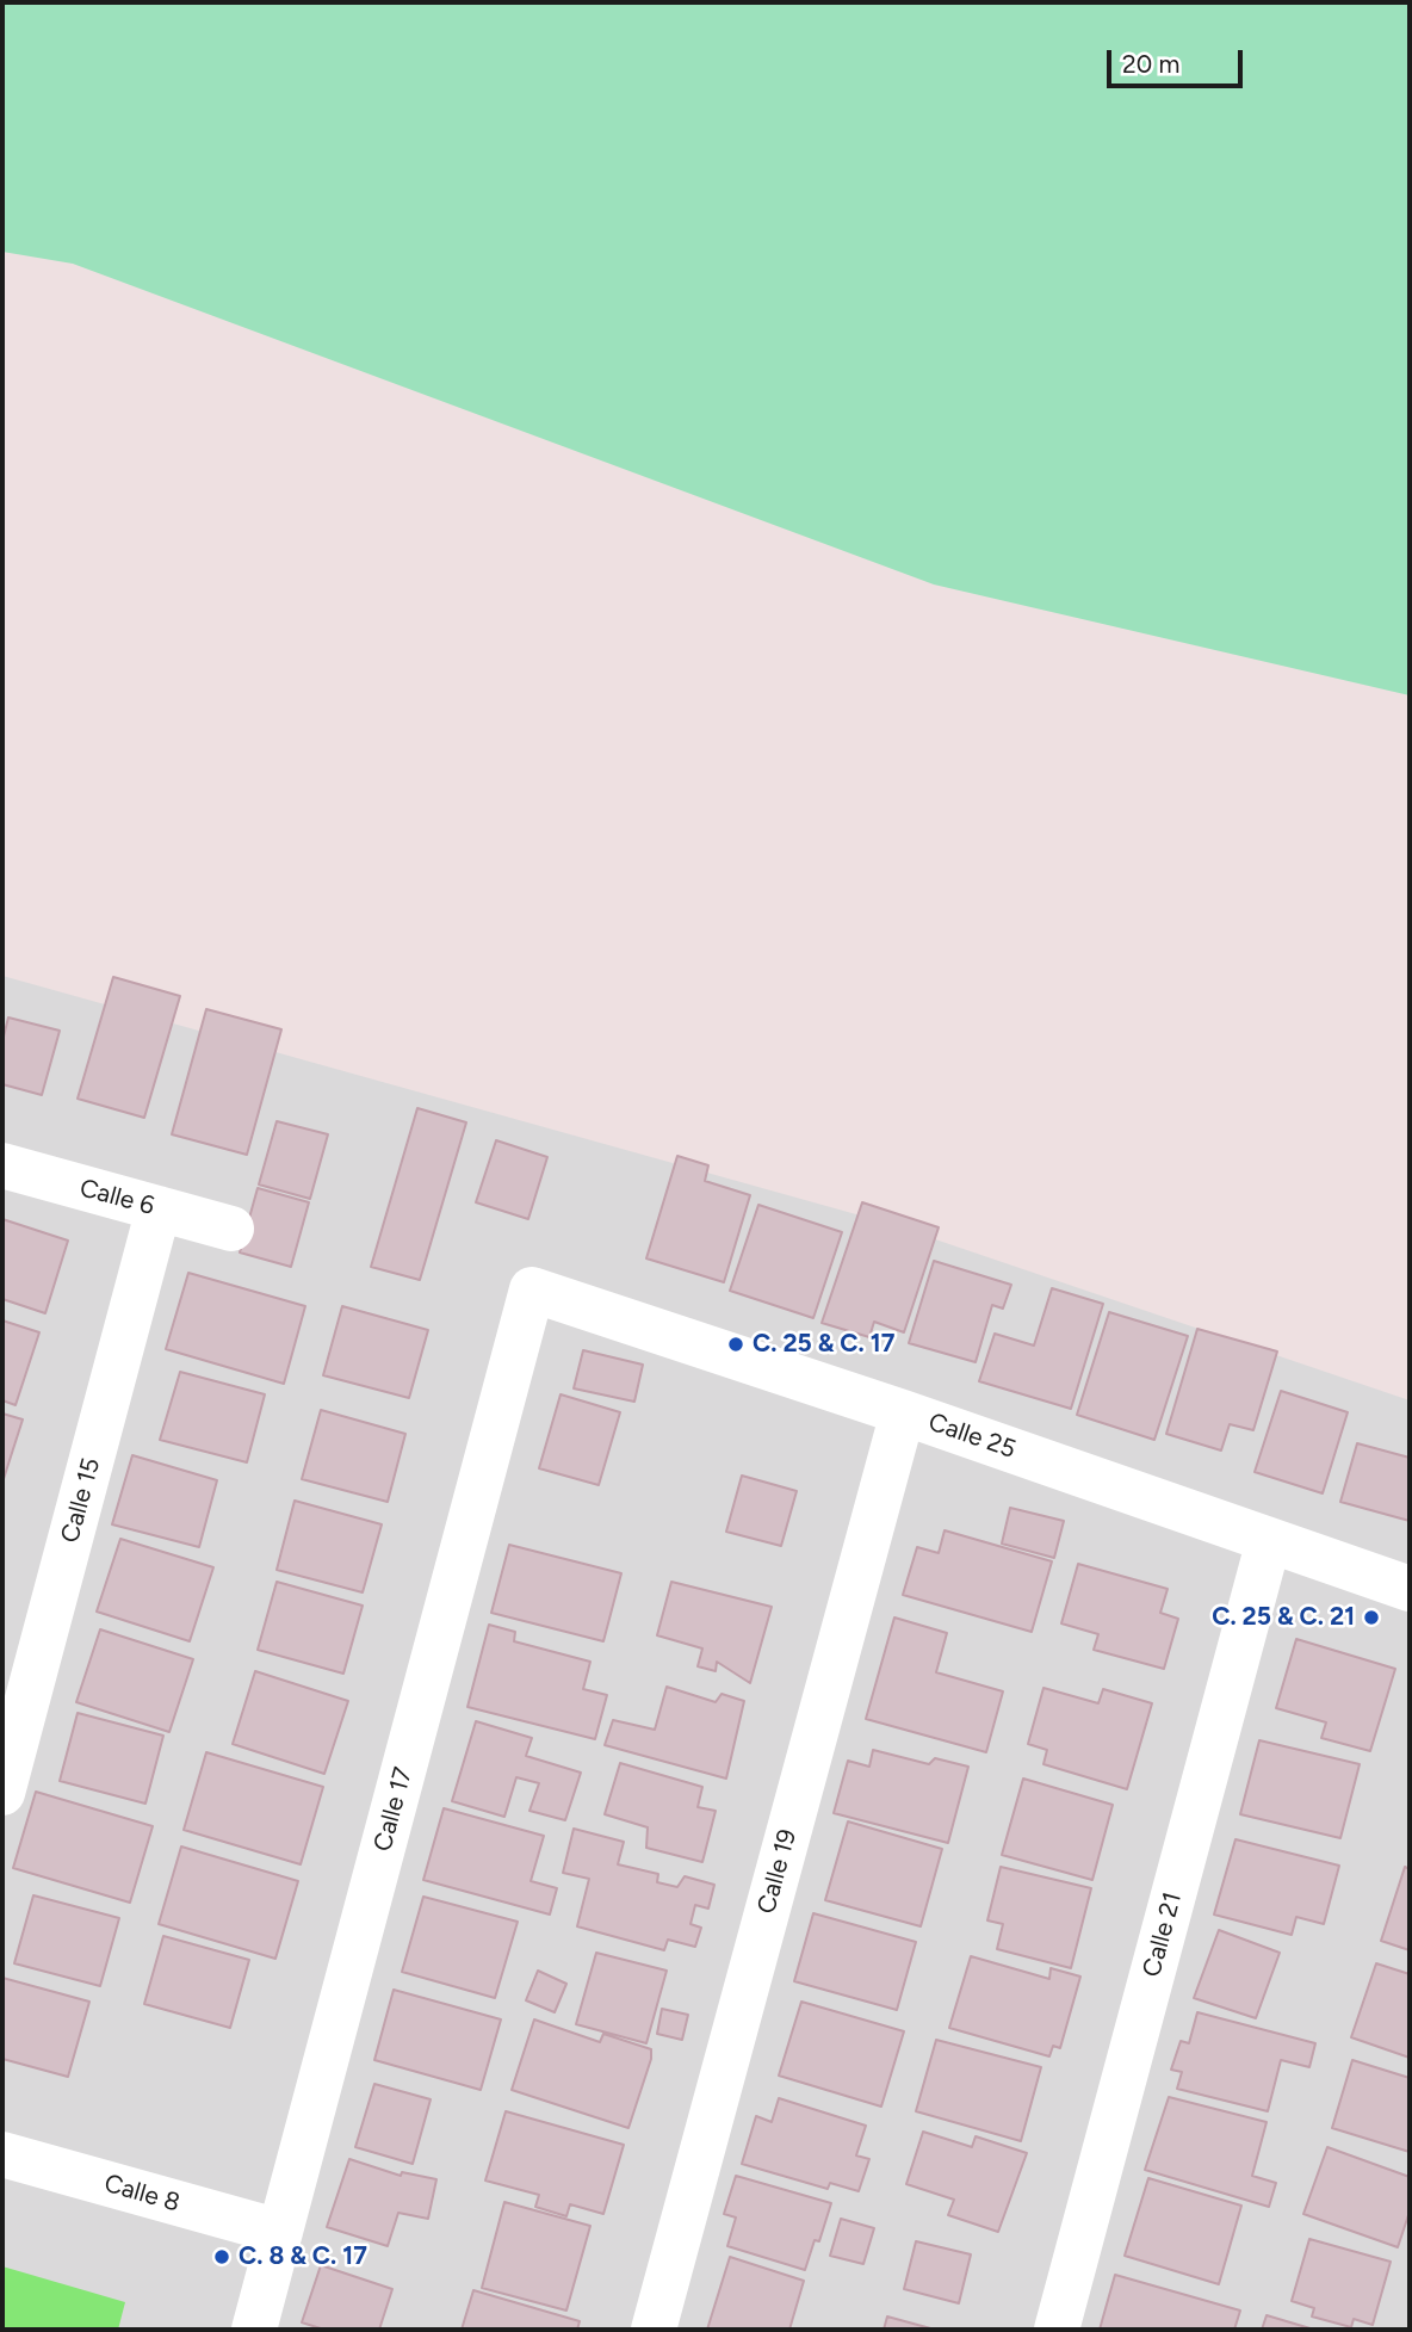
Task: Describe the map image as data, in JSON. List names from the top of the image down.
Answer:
{
  "streets": {
    "street": [
      "Calle 6",
      "Calle 25",
      "Calle 15",
      "Calle 17",
      "Calle 19",
      "Calle 21",
      "Calle 8"
    ]
  },
  "crossings": [
    ["Calle 6", "Calle 15"],
    ["Calle 25", "Calle 17"],
    ["Calle 25", "Calle 19"],
    ["Calle 25", "Calle 21"],
    ["Calle 17", "Calle 8"]
  ],
  "places": ["C. 25 & C. 17", "C. 25 & C. 21", "C. 8 & C. 17"],
  "scale_bar": "20 m"
}
